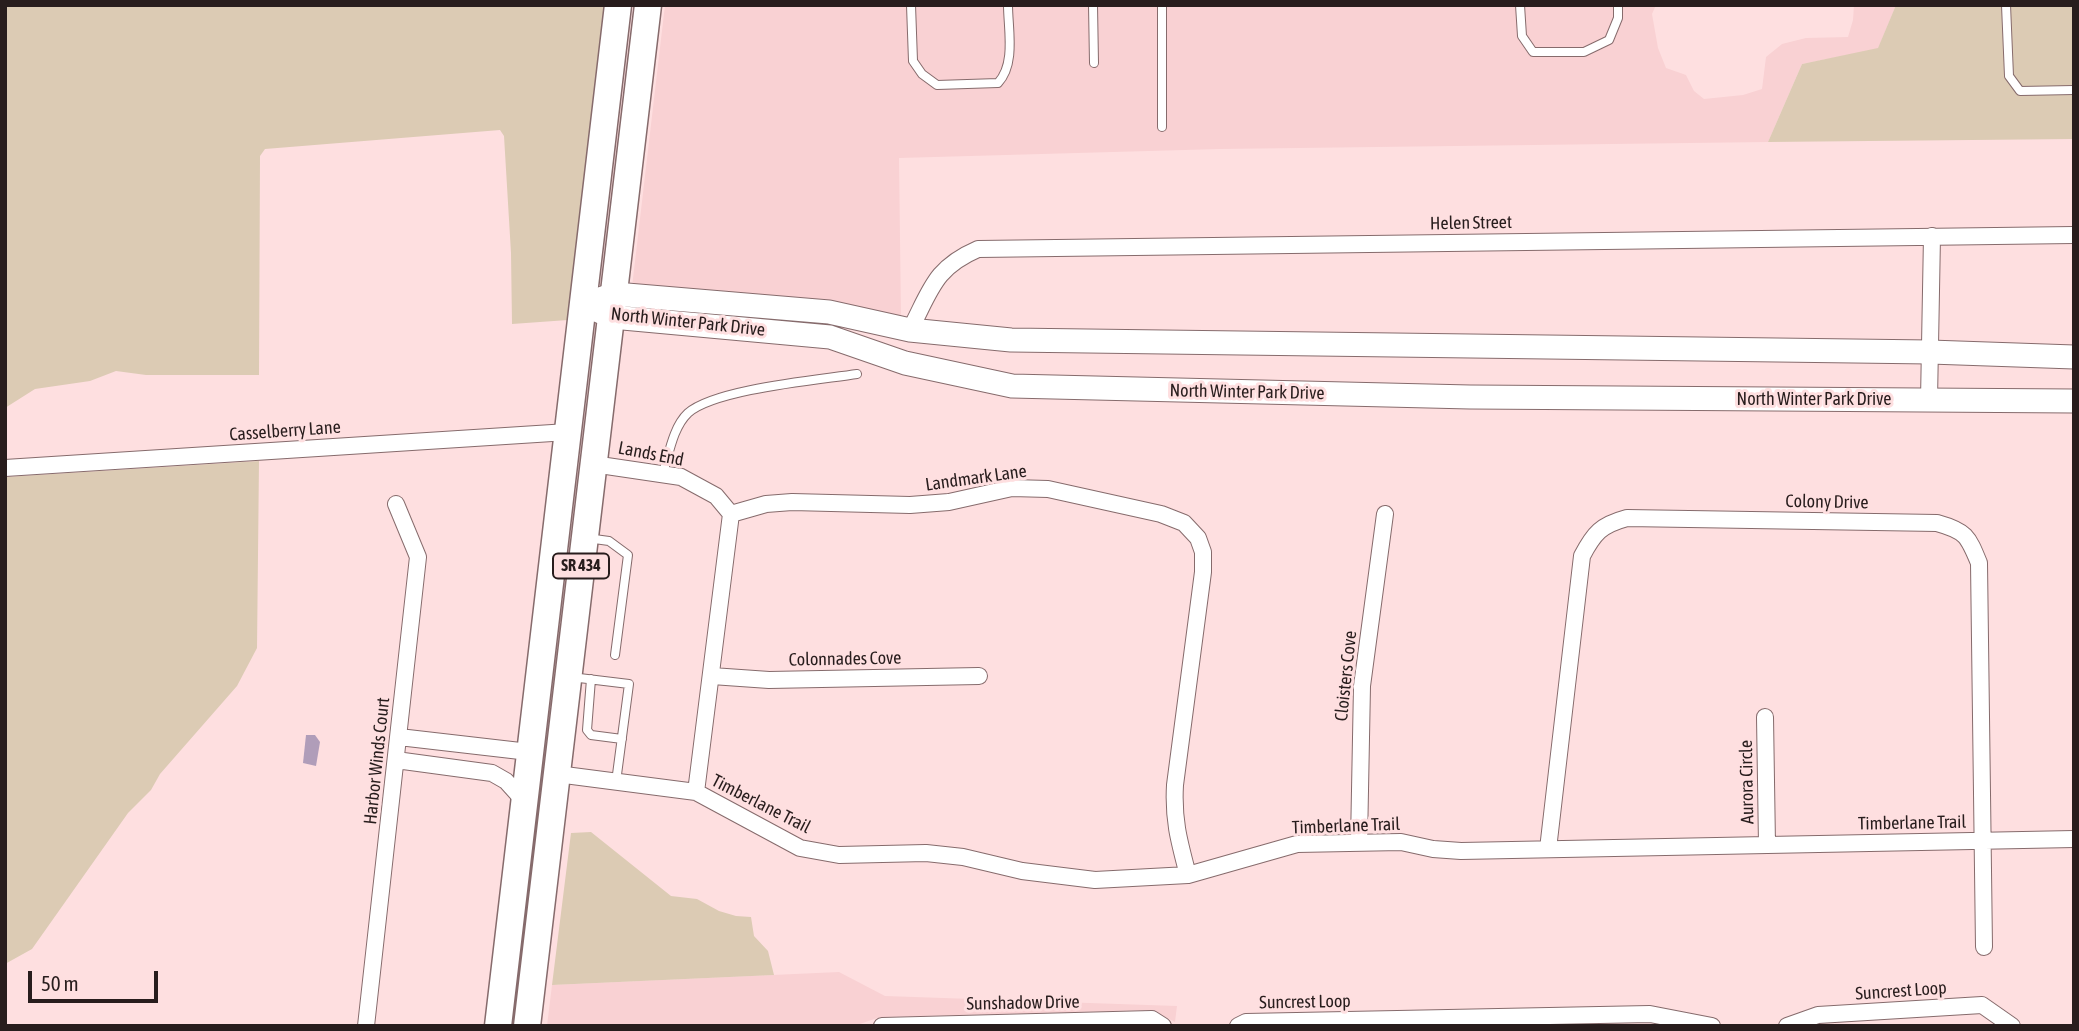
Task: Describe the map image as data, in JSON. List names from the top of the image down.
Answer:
{
  "streets": {
    "main road": ["SR 434"],
    "street": [
      "Helen Street",
      "North Winter Park Drive",
      "Casselberry Lane",
      "Lands End",
      "Landmark Lane",
      "Colony Drive",
      "Colonnades Cove",
      "Cloisters Cove",
      "Harbor Winds Court",
      "Aurora Circle",
      "Timberlane Trail",
      "Suncrest Loop",
      "Sunshadow Drive"
    ]
  },
  "crossings": [
    ["Helen Street", "North Winter Park Drive"],
    ["North Winter Park Drive", "SR 434"],
    ["Casselberry Lane", "SR 434"],
    ["Lands End", "Landmark Lane"],
    ["Lands End", "SR 434"],
    ["Landmark Lane", "Timberlane Trail"],
    ["Colony Drive", "Timberlane Trail"],
    ["SR 434", "Timberlane Trail"],
    ["Cloisters Cove", "Timberlane Trail"],
    ["Aurora Circle", "Timberlane Trail"]
  ],
  "scale_bar": "50 m"
}
